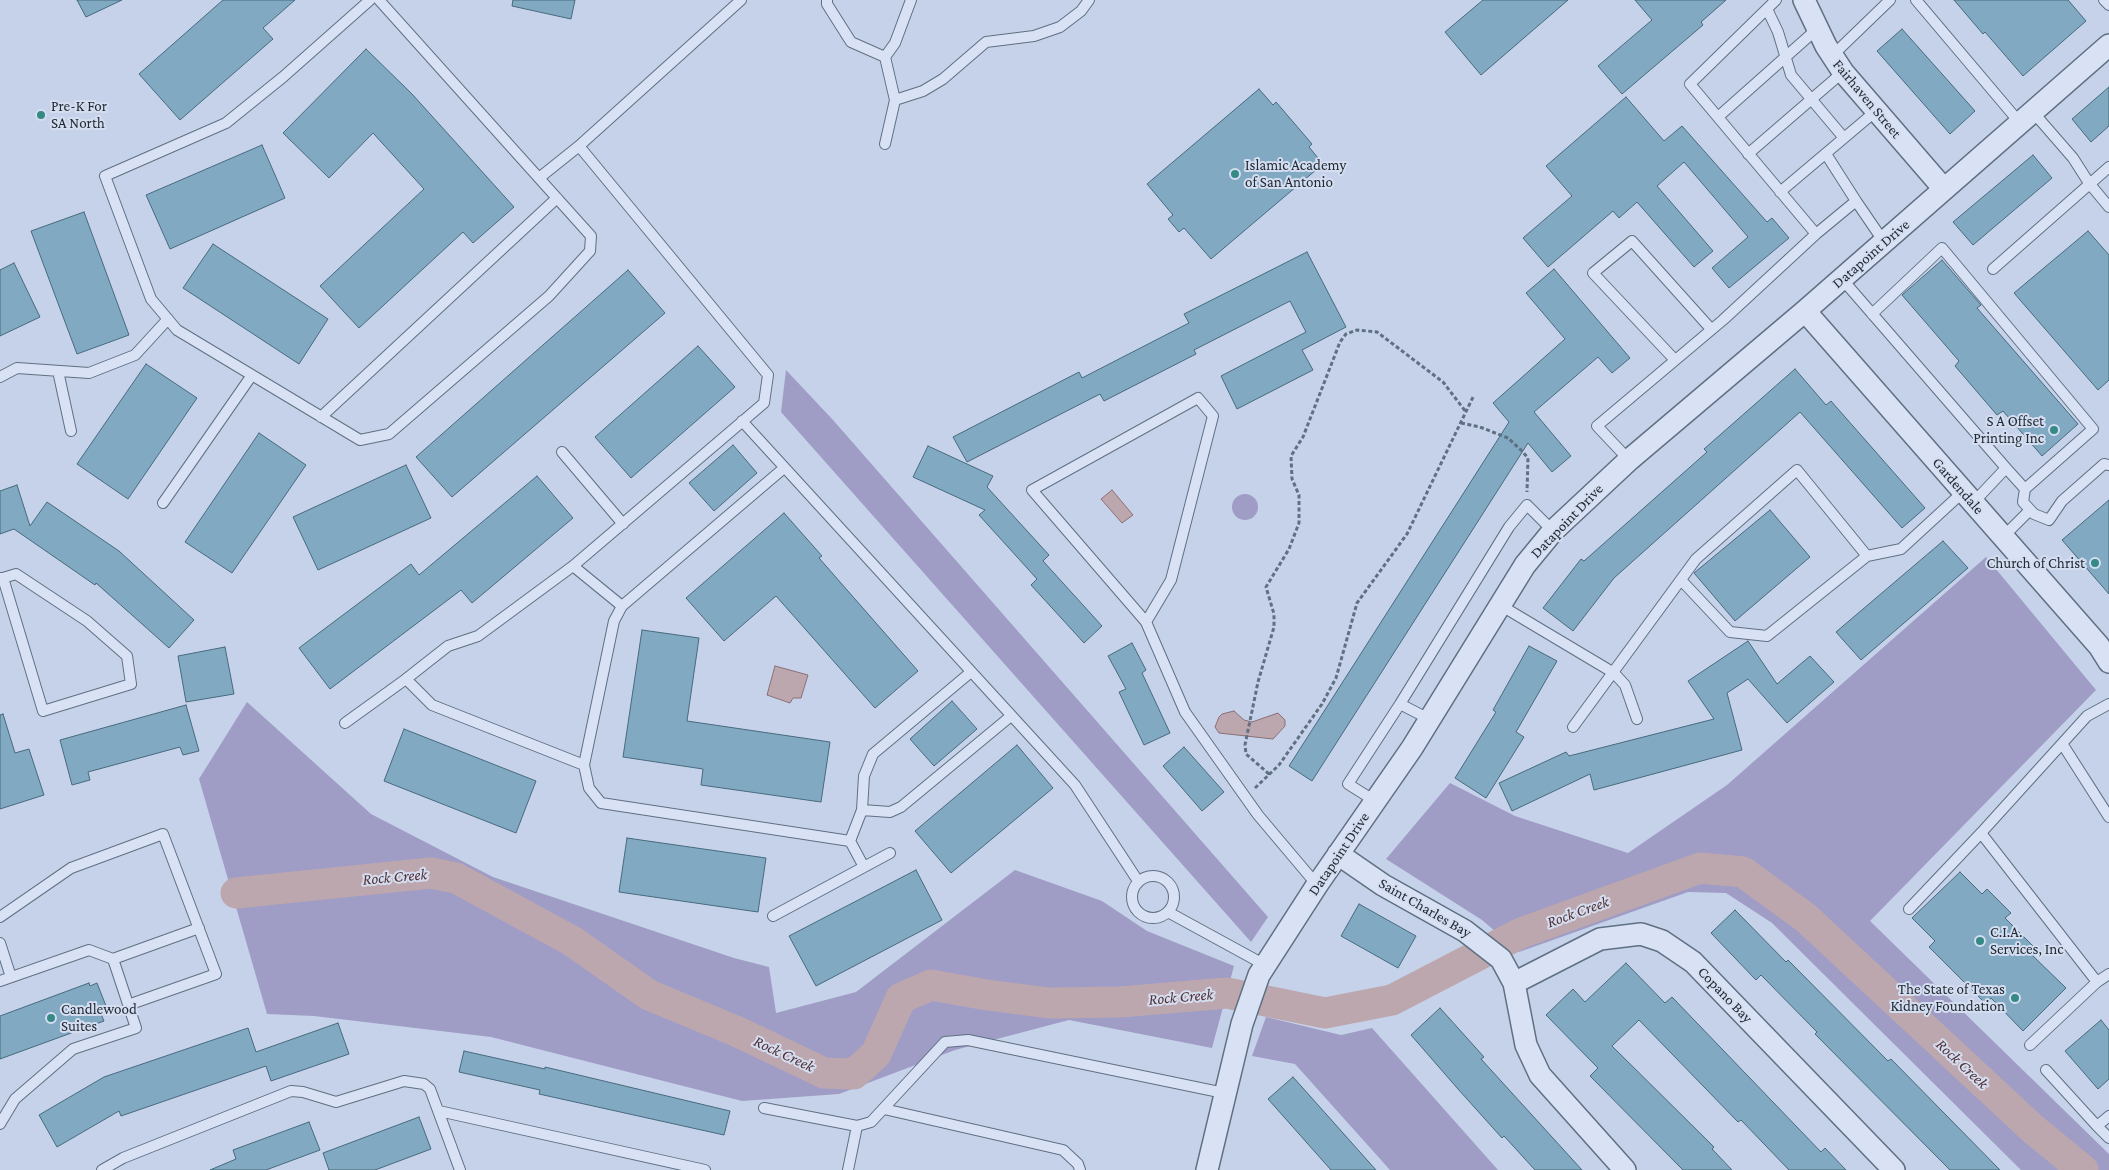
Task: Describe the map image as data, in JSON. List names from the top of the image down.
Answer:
{
  "streets": {
    "street": [
      "Fairhaven Street",
      "Datapoint Drive",
      "Gardendale",
      "Saint Charles Bay",
      "Copano Bay"
    ]
  },
  "crossings": [
    ["Fairhaven Street", "Datapoint Drive"],
    ["Datapoint Drive", "Gardendale"],
    ["Datapoint Drive", "Saint Charles Bay"],
    ["Saint Charles Bay", "Copano Bay"]
  ],
  "water": ["Rock Creek"],
  "places": [
    "Pre-K For SA North",
    "Islamic Academy of San Antonio",
    "S A Offset Printing Inc",
    "Church of Christ",
    "C.I.A. Services, Inc",
    "The State of Texas Kidney Foundation",
    "Candlewood Suites"
  ]
}
